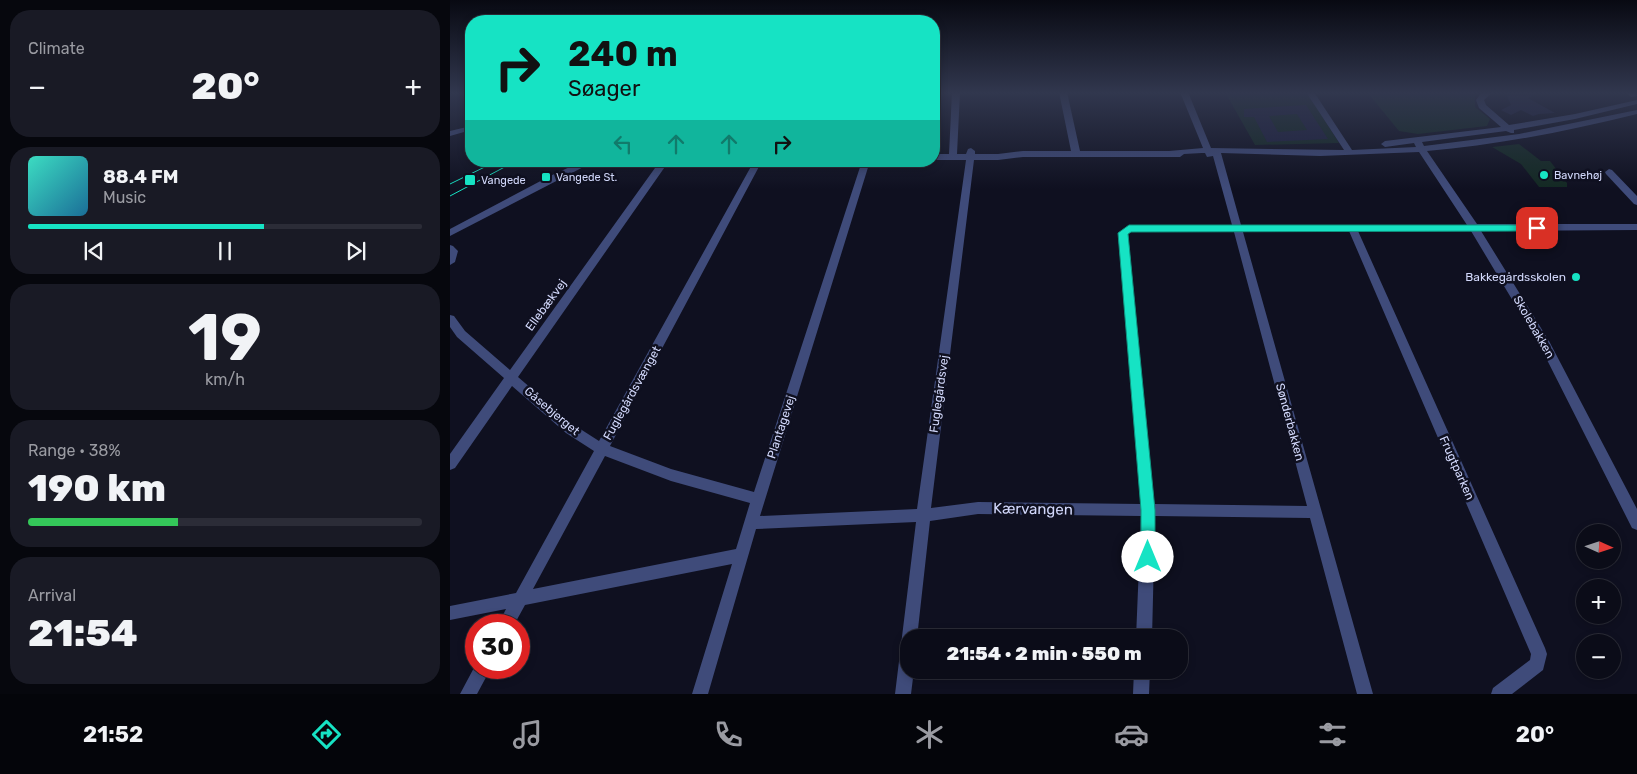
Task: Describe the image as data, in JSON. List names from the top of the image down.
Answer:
{
  "streets": {
    "street": [
      "Ellebækvej",
      "Skolebakken",
      "Fuglegårdsvænget",
      "Fuglegårdsvej",
      "Gåsebjerget",
      "Sønderbakken",
      "Plantagevej",
      "Frugtparken",
      "Kærvangen"
    ]
  },
  "crossings": [
    ["Ellebækvej", "Gåsebjerget"],
    ["Fuglegårdsvænget", "Gåsebjerget"],
    ["Fuglegårdsvej", "Kærvangen"],
    ["Gåsebjerget", "Plantagevej"],
    ["Sønderbakken", "Kærvangen"],
    ["Plantagevej", "Kærvangen"]
  ],
  "places": {
    "other": ["Bavnehøj", "Bakkegårdsskolen"],
    "transit": ["Vangede St.", "Vangede"]
  },
  "north": "right",
  "page": {
    "tile": [
      "Climate",
      ["19", "km/h"],
      ["Range · 38%", "190 km"],
      ["Arrival", "21:54"]
    ],
    "turn": ["240 m", "Søager"],
    "heat": ["−", "20°", "+"],
    "song": ["88.4 FM", "Music"],
    "map_buttons": ["+", "−"],
    "limit": "30",
    "trip": "21:54 · 2 min · 550 m",
    "tabs": ["21:52", "20°"]
  }
}
